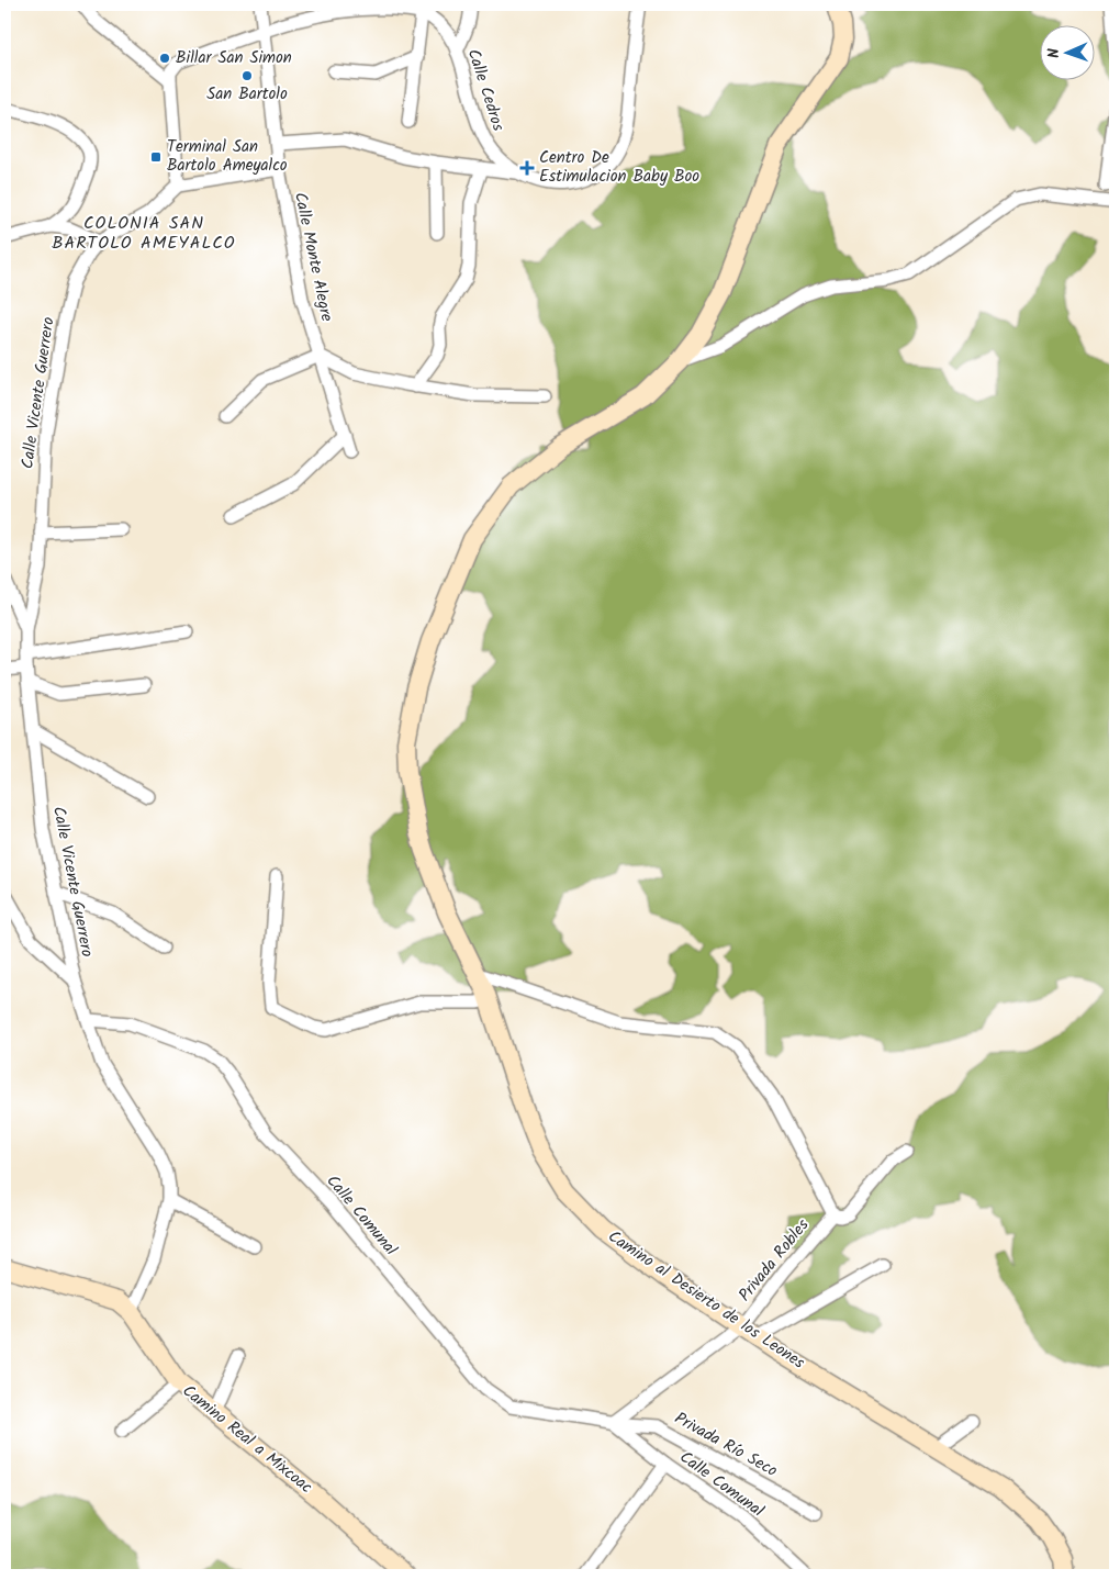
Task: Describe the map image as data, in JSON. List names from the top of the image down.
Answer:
{
  "streets": {
    "main road": ["Camino al Desierto de los Leones", "Camino Real a Mixcoac"],
    "street": [
      "Calle Cedros",
      "Calle Monte Alegre",
      "Calle Vicente Guerrero",
      "Calle Comunal",
      "Privada Robles",
      "Privada Río Seco"
    ]
  },
  "crossings": [
    ["Calle Vicente Guerrero", "Calle Comunal"],
    ["Calle Vicente Guerrero", "Camino Real a Mixcoac"],
    ["Calle Comunal", "Privada Río Seco"],
    ["Privada Robles", "Camino al Desierto de los Leones"]
  ],
  "districts": ["COLONIA SAN BARTOLO AMEYALCO"],
  "places": {
    "other": ["Billar San Simon", "San Bartolo"],
    "transit": ["Terminal San Bartolo Ameyalco"],
    "health": ["Centro De Estimulacion Baby Boo"]
  },
  "north": "left"
}
